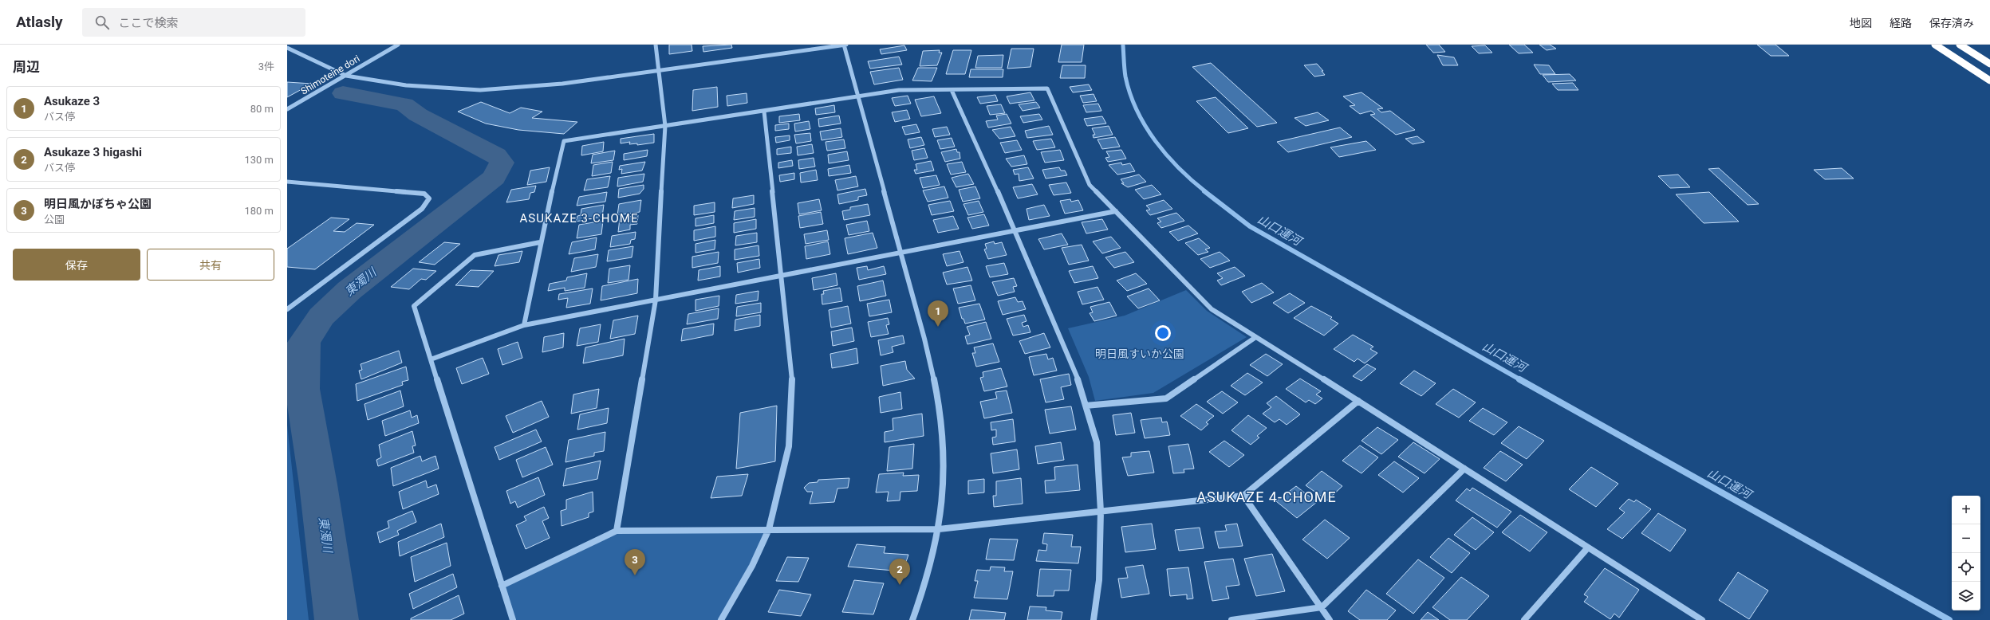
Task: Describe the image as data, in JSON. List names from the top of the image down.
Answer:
{
  "streets": {
    "street": ["Shimoteine dori"]
  },
  "districts": ["ASUKAZE 3-CHOME", "ASUKAZE 4-CHOME"],
  "water": ["山口運河", "東濁川"],
  "parks": ["明日風すいか公園"],
  "page": {
    "header": "Atlasly",
    "search": "ここで検索",
    "nav": ["地図", "経路", "保存済み"],
    "heading": ["周辺", "3件"],
    "list": [
      {
        "mark": "1",
        "name": "Asukaze 3",
        "note": "バス停",
        "value": "80 m"
      },
      {
        "mark": "2",
        "name": "Asukaze 3 higashi",
        "note": "バス停",
        "value": "130 m"
      },
      {
        "mark": "3",
        "name": "明日風かぼちゃ公園",
        "note": "公園",
        "value": "180 m"
      }
    ],
    "buttons": ["保存", "共有"],
    "pins": ["1", "3", "2"],
    "map_buttons": ["+", "−"]
  }
}
